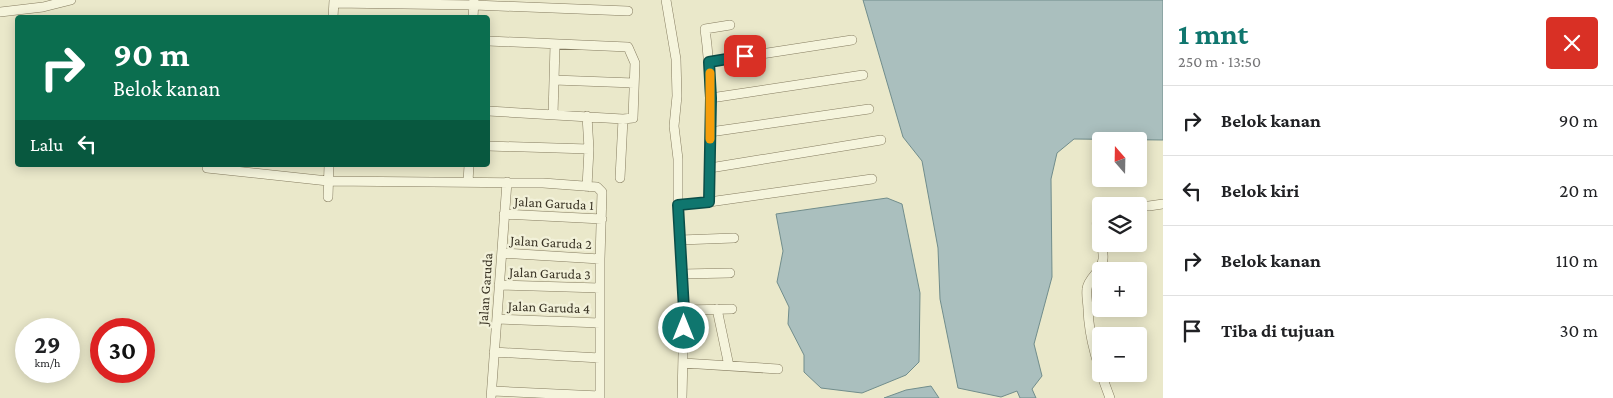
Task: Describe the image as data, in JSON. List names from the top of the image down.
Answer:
{
  "streets": {
    "street": [
      "Jalan Garuda 1",
      "Jalan Garuda 2",
      "Jalan Garuda 3",
      "Jalan Garuda",
      "Jalan Garuda 4"
    ]
  },
  "crossings": [
    ["Jalan Garuda 1", "Jalan Garuda"],
    ["Jalan Garuda 2", "Jalan Garuda"],
    ["Jalan Garuda 3", "Jalan Garuda"],
    ["Jalan Garuda", "Jalan Garuda 4"]
  ],
  "north": "top",
  "page": {
    "heading": ["1 mnt", "250 m · 13:50"],
    "turn": ["90 m", "Belok kanan"],
    "list": [
      {
        "name": "Belok kanan",
        "value": "90 m"
      },
      {
        "name": "Belok kiri",
        "value": "20 m"
      },
      {
        "name": "Belok kanan",
        "value": "110 m"
      },
      {
        "name": "Tiba di tujuan",
        "value": "30 m"
      }
    ],
    "then": "Lalu",
    "map_buttons": ["+", "−"],
    "speed": "29 km/h",
    "limit": "30"
  }
}
